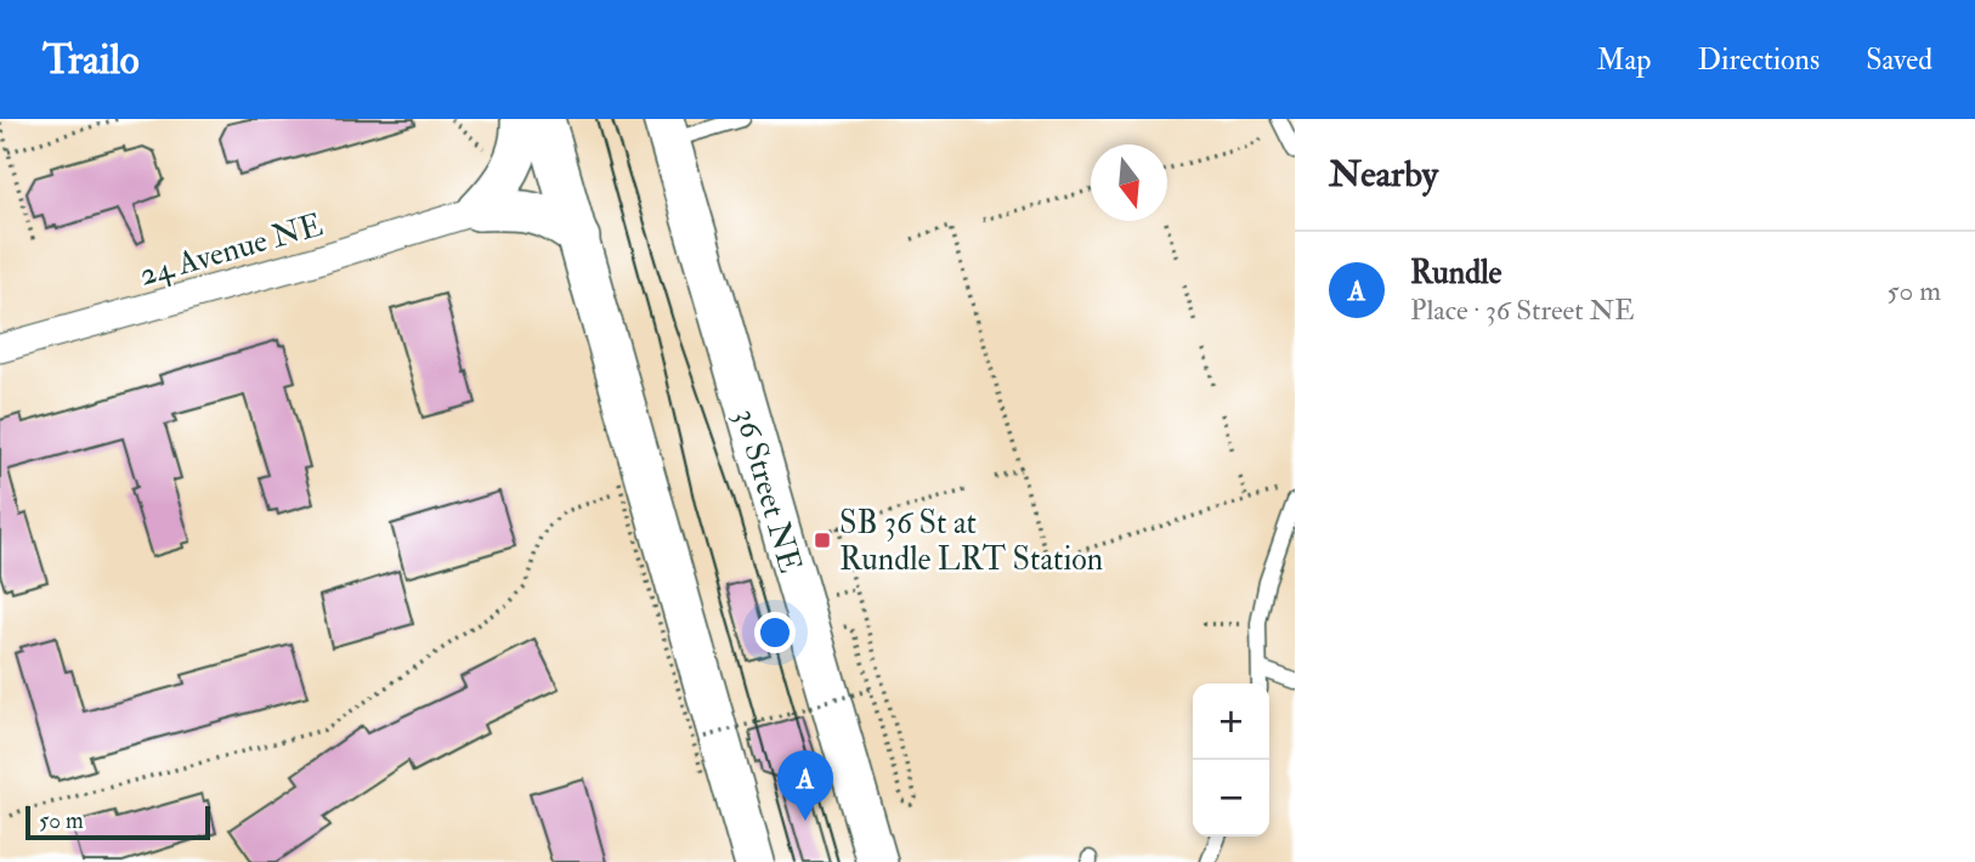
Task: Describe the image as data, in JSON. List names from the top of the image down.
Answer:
{
  "streets": {
    "main road": ["36 Street NE"],
    "street": ["24 Avenue NE"]
  },
  "places": {
    "transit": ["SB 36 St at Rundle LRT Station"]
  },
  "scale_bar": "50 m",
  "north": "bottom",
  "page": {
    "header": "Trailo",
    "nav": ["Map", "Directions", "Saved"],
    "heading": "Nearby",
    "list": [
      {
        "mark": "A",
        "name": "Rundle",
        "note": "Place · 36 Street NE",
        "value": "50 m"
      }
    ],
    "map_buttons": ["+", "−"],
    "pins": "A",
    "scale": "50 m"
  }
}
